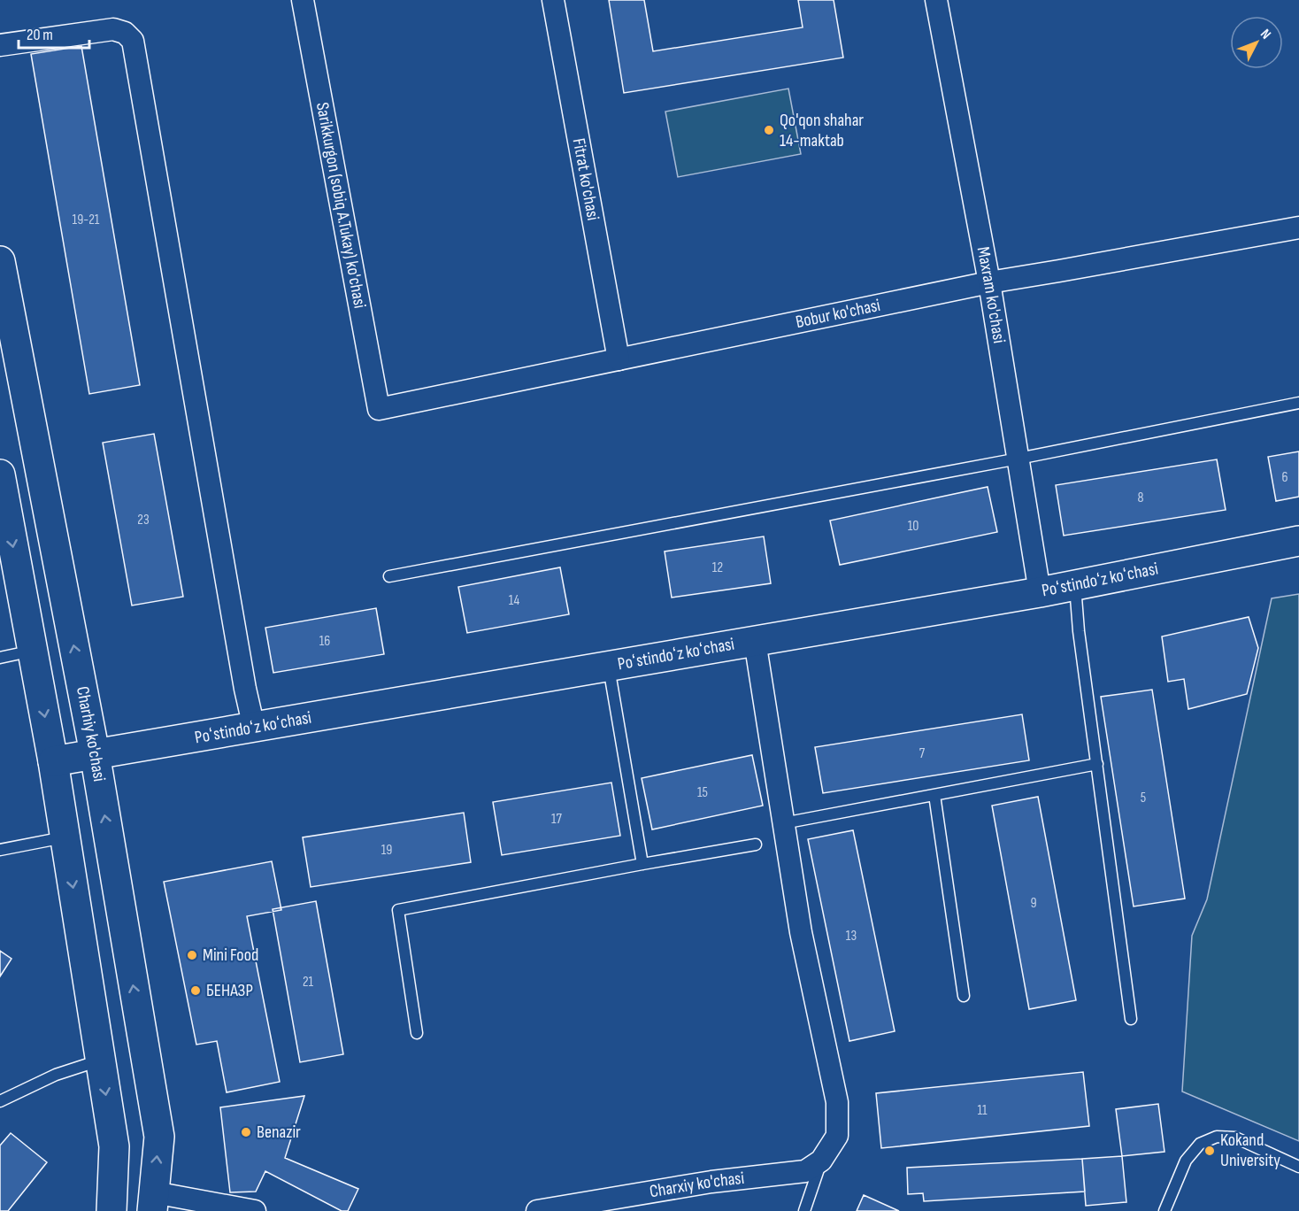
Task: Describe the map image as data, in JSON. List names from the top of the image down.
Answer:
{
  "streets": {
    "main road": ["Poʻstindoʻz koʻchasi", "Charhiy ko'chasi"],
    "street": [
      "Fitrat ko'chasi",
      "Sarikkurgon (sobiq A.Tukay) ko'chasi",
      "Maxram ko'chasi",
      "Bobur ko'chasi",
      "Charxiy ko'chasi"
    ]
  },
  "crossings": [
    ["Fitrat ko'chasi", "Bobur ko'chasi"],
    ["Sarikkurgon (sobiq A.Tukay) ko'chasi", "Bobur ko'chasi"],
    ["Maxram ko'chasi", "Bobur ko'chasi"],
    ["Maxram ko'chasi", "Poʻstindoʻz koʻchasi"],
    ["Poʻstindoʻz koʻchasi", "Charhiy ko'chasi"]
  ],
  "places": [
    "Qo'qon shahar 14-maktab",
    "Mini Food",
    "БЕНАЗР",
    "Benazir",
    "Kokand University"
  ],
  "house_numbers": [
    "19-21",
    "6",
    "8",
    "23",
    "10",
    "12",
    "14",
    "16",
    "7",
    "15",
    "5",
    "17",
    "19",
    "9",
    "13",
    "21",
    "11"
  ],
  "scale_bar": "20 m",
  "north": "top right"
}
